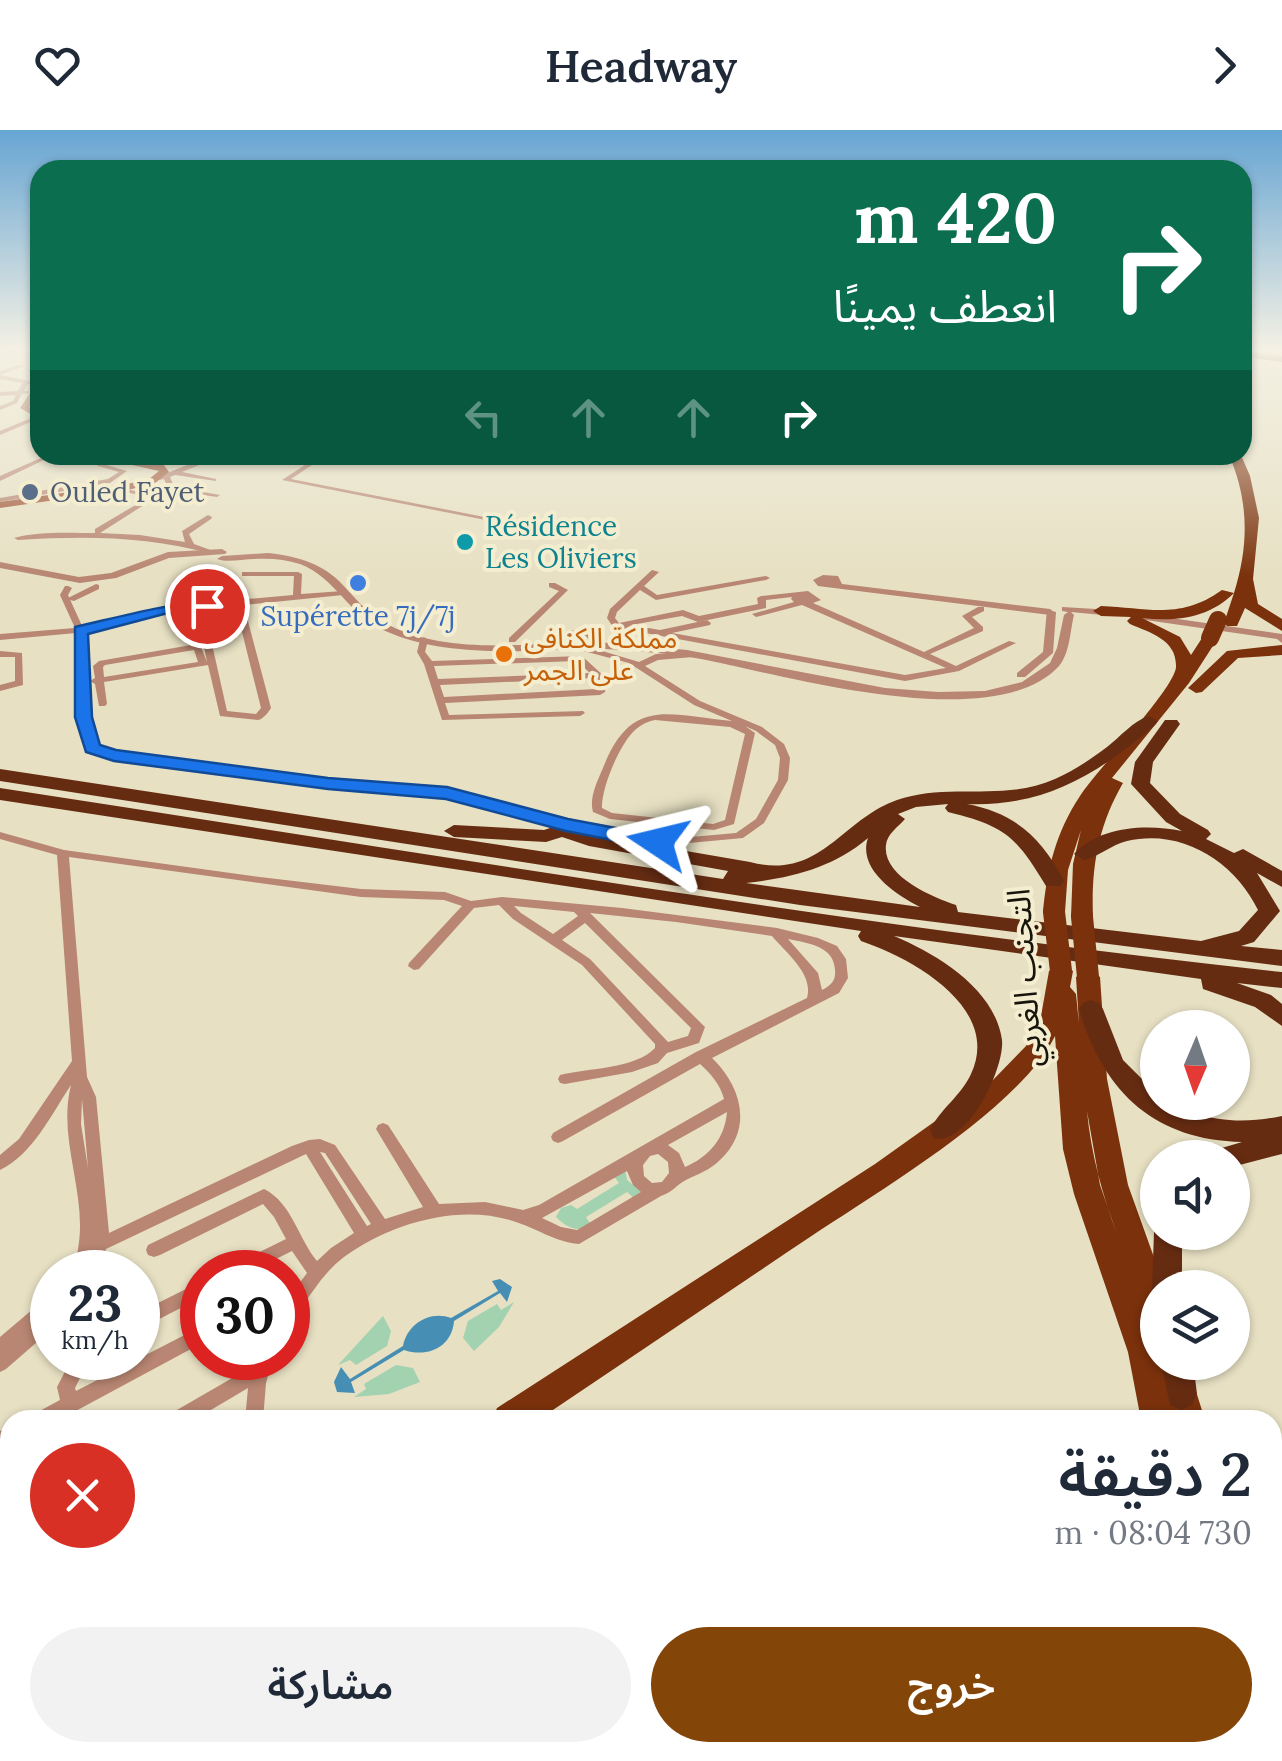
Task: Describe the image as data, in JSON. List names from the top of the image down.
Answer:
{
  "streets": {
    "highway": ["التجنب الغربي"]
  },
  "places": [
    "Ouled Fayet",
    "Résidence Les Oliviers",
    "Supérette 7j/7j",
    "مملكة الكنافى على الجمر"
  ],
  "north": "bottom",
  "page": {
    "header": "Headway",
    "turn": ["420 m", "انعطف يمينًا"],
    "speed": "23 km/h",
    "limit": "30",
    "heading": ["2 دقيقة", "730 m · 08:04"],
    "buttons": ["خروج", "مشاركة"]
  }
}
